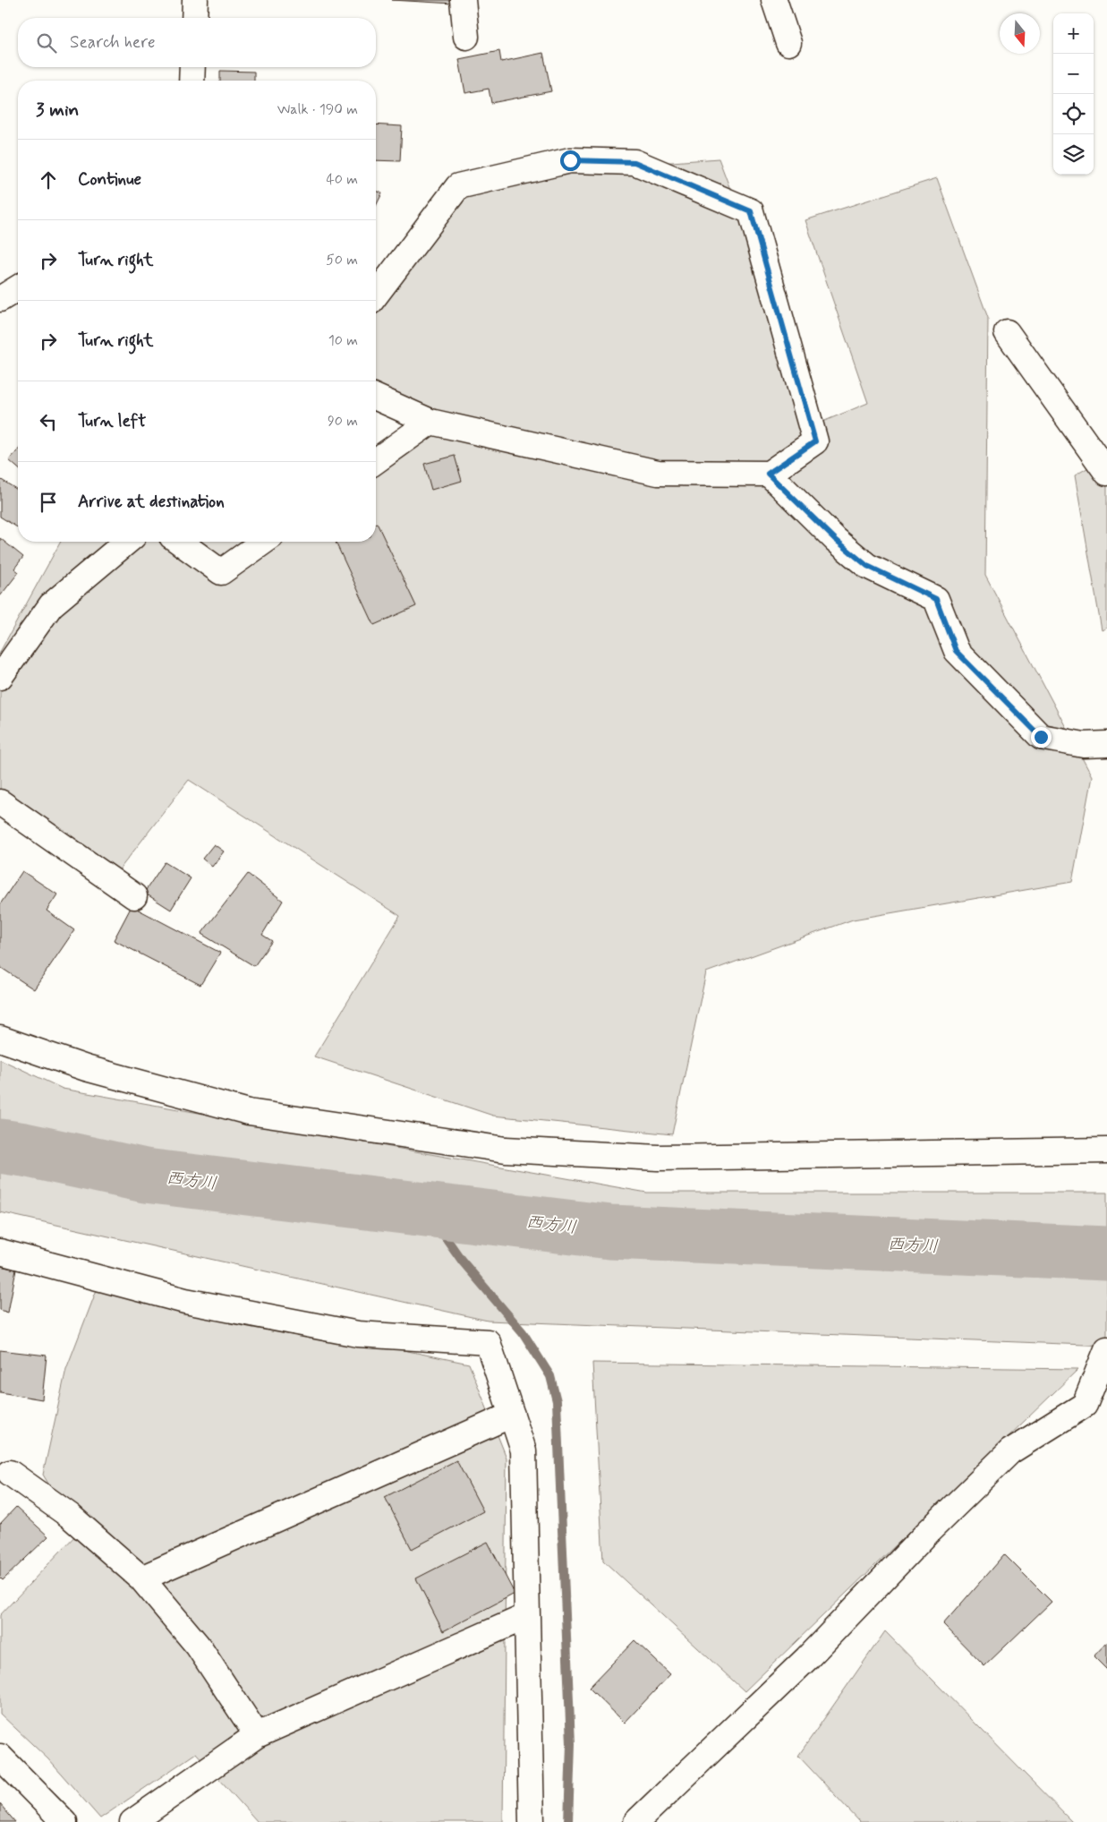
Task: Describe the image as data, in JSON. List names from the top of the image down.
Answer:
{
  "water": ["西方川"],
  "north": "bottom",
  "page": {
    "map_buttons": ["+", "−"],
    "search": "Search here",
    "heading": ["3 min", "Walk · 190 m"],
    "list": [
      ["Continue", "40 m"],
      ["Turn right", "50 m"],
      ["Turn right", "10 m"],
      ["Turn left", "90 m"],
      "Arrive at destination"
    ]
  }
}
